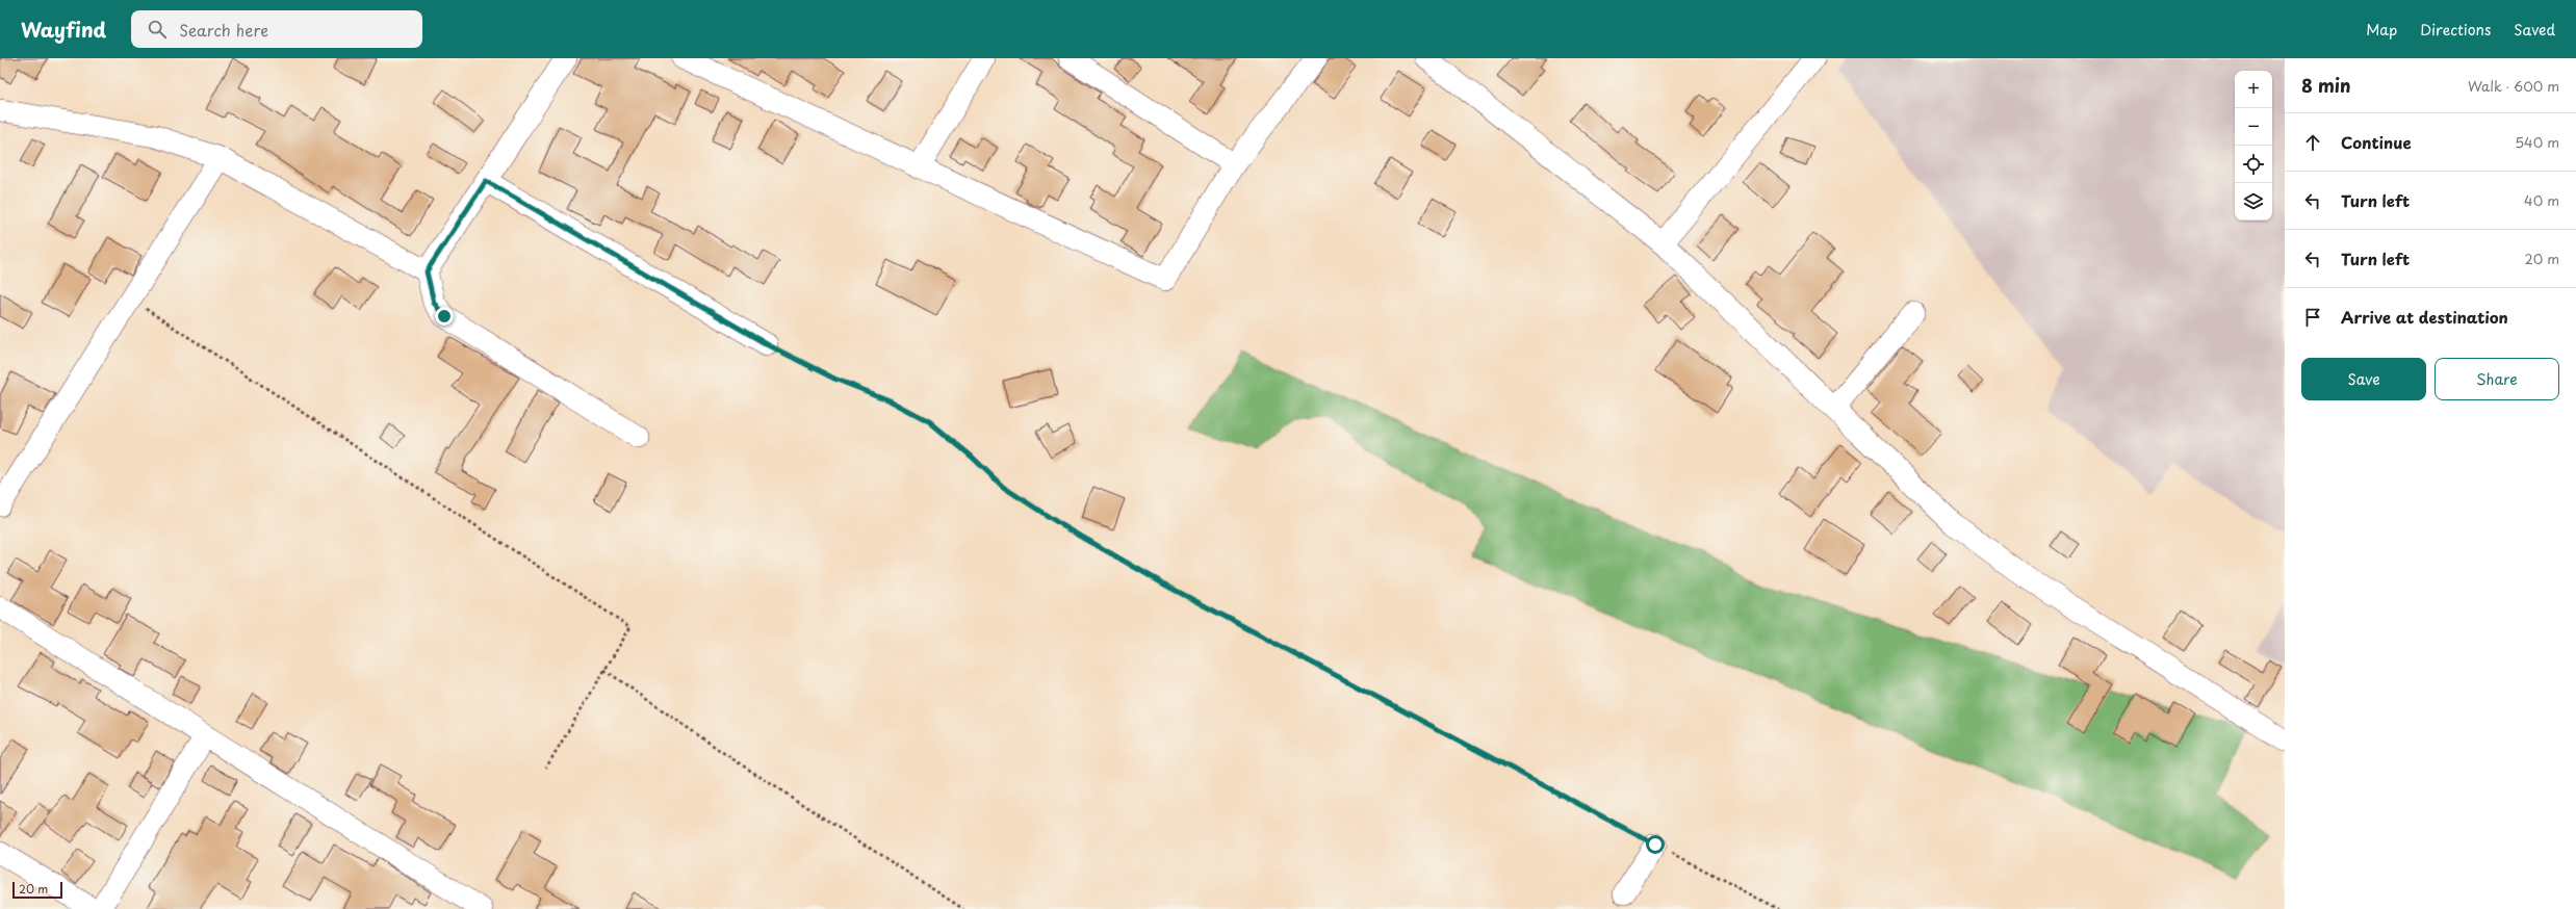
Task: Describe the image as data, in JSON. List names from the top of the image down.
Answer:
{
  "scale_bar": "20 m",
  "page": {
    "header": "Wayfind",
    "search": "Search here",
    "nav": ["Map", "Directions", "Saved"],
    "heading": ["8 min", "Walk · 600 m"],
    "map_buttons": ["+", "−"],
    "list": [
      ["Continue", "540 m"],
      ["Turn left", "40 m"],
      ["Turn left", "20 m"],
      "Arrive at destination"
    ],
    "buttons": ["Save", "Share"],
    "scale": "20 m"
  }
}
